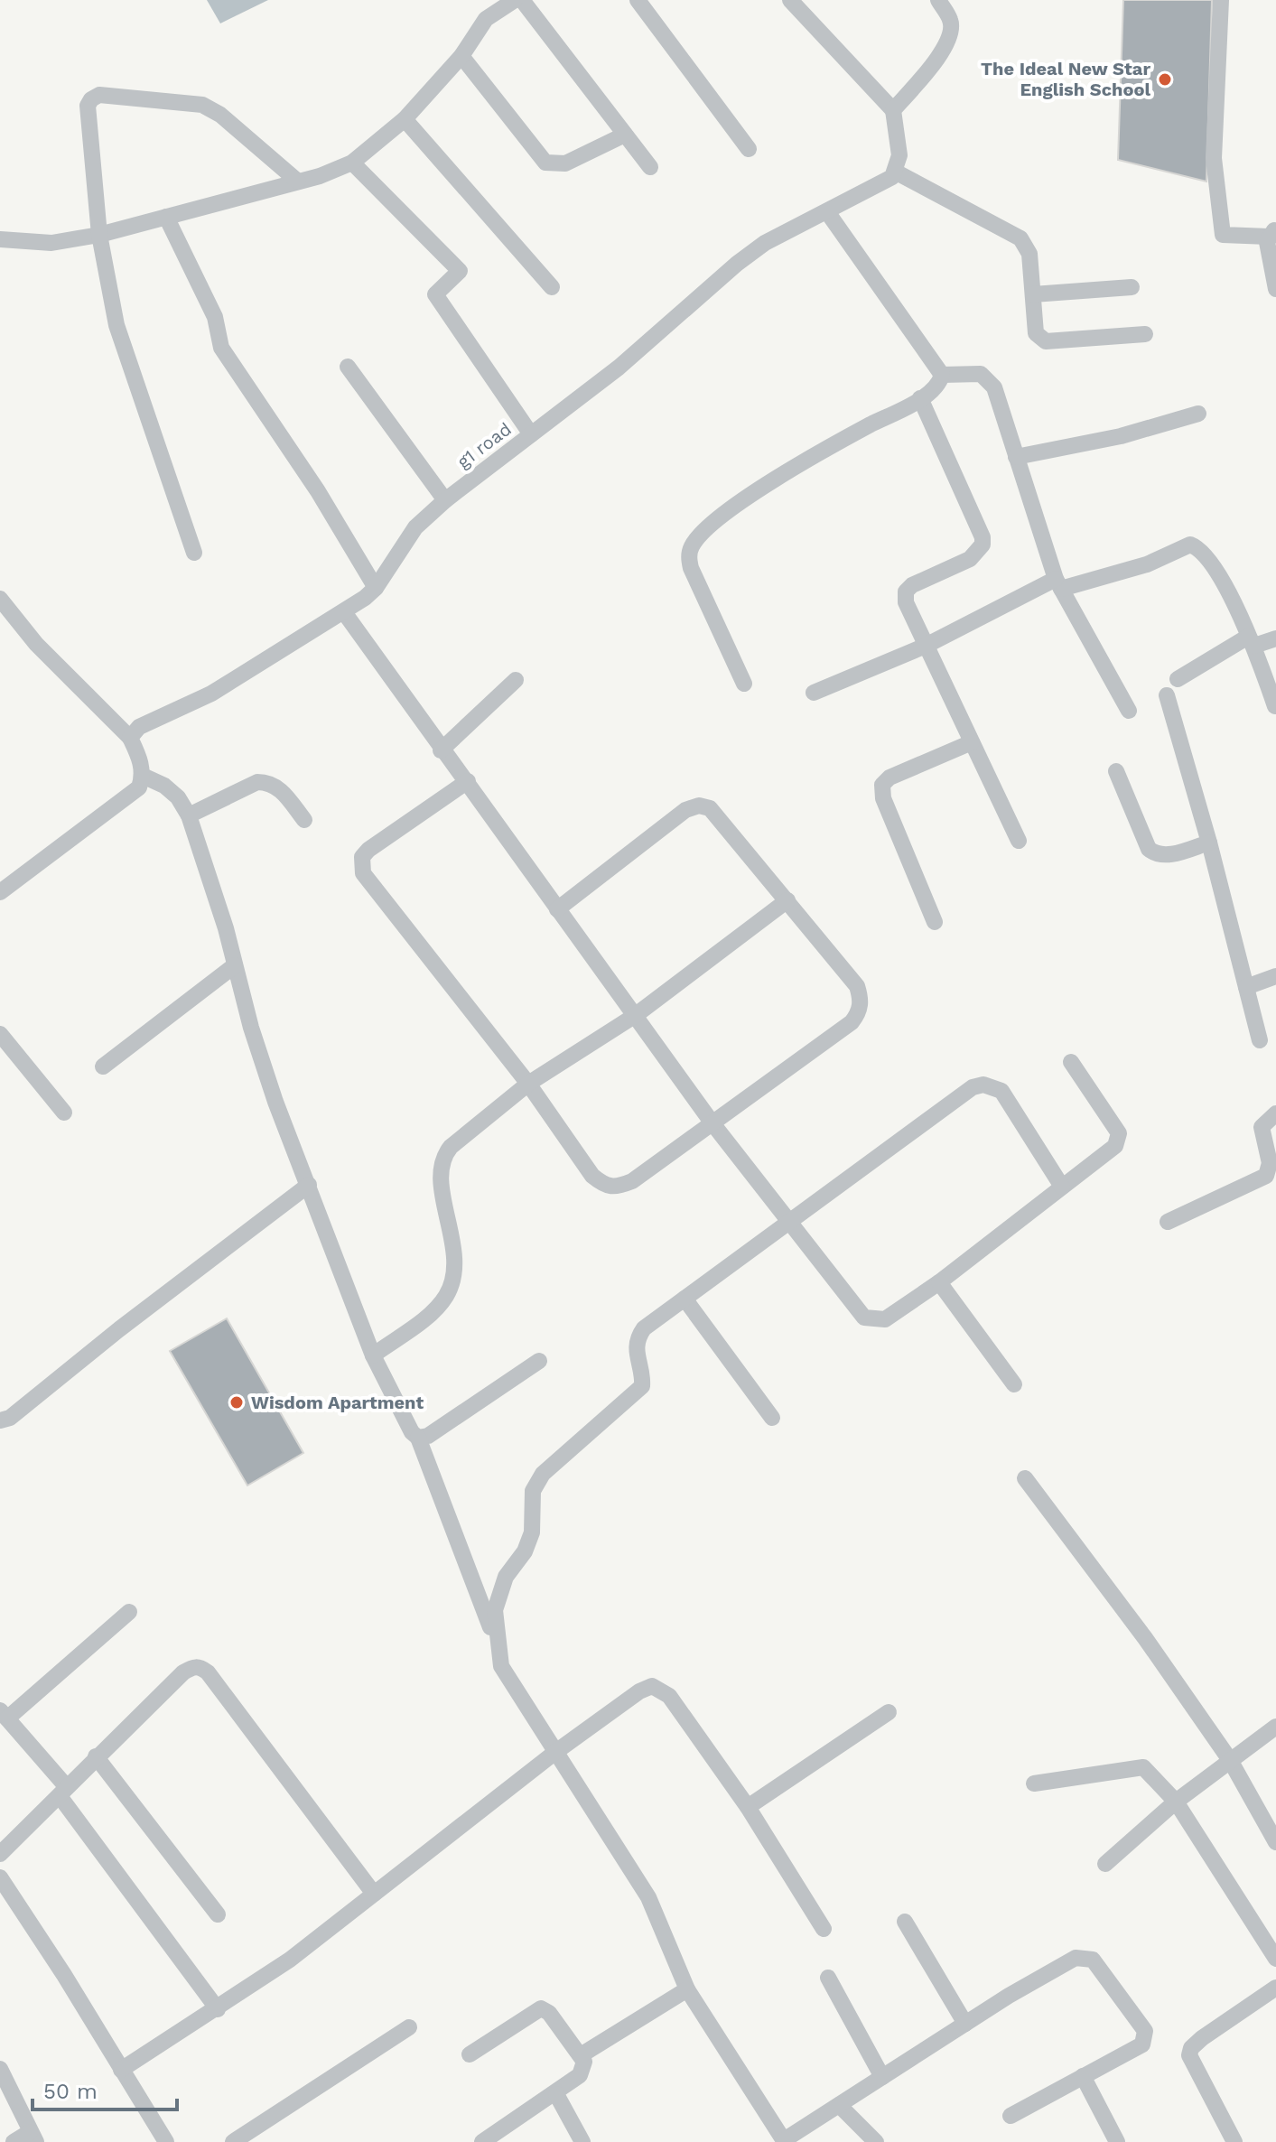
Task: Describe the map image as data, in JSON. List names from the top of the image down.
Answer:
{
  "streets": {
    "street": ["g1 road"]
  },
  "places": ["The Ideal New Star English School", "Wisdom Apartment"],
  "scale_bar": "50 m"
}
